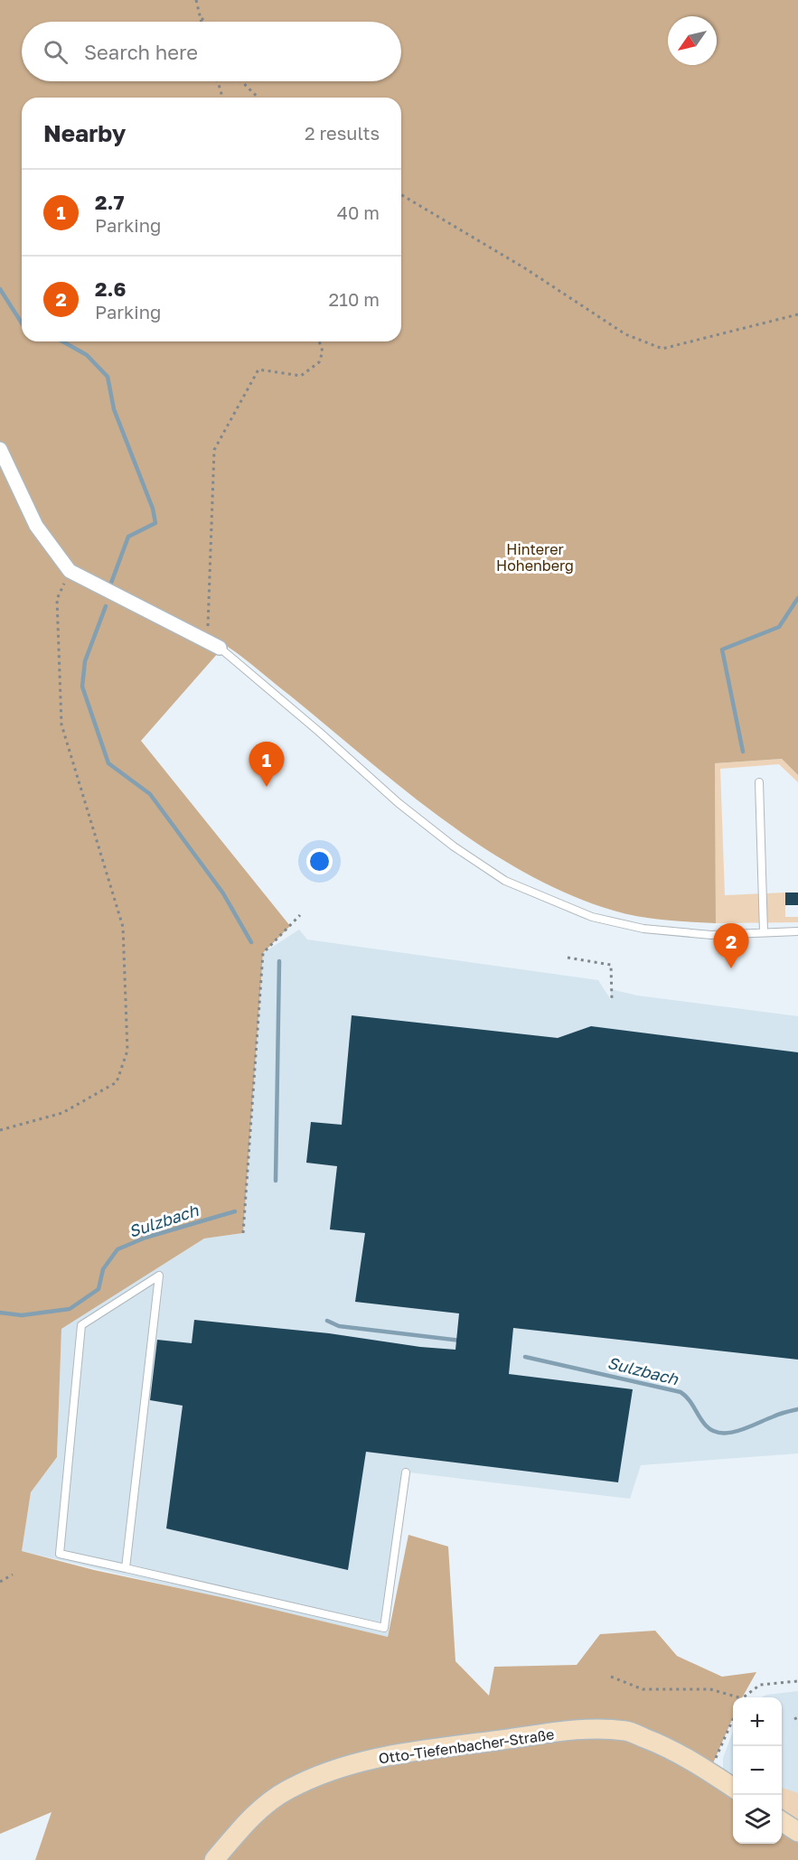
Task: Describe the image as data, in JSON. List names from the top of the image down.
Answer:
{
  "streets": {
    "street": ["Otto-Tiefenbacher-Straße"]
  },
  "water": ["Sulzbach"],
  "parks": ["Hinterer Hohenberg"],
  "north": "bottom left",
  "page": {
    "search": "Search here",
    "heading": ["Nearby", "2 results"],
    "list": [
      {
        "mark": "1",
        "name": "2.7",
        "note": "Parking",
        "value": "40 m"
      },
      {
        "mark": "2",
        "name": "2.6",
        "note": "Parking",
        "value": "210 m"
      }
    ],
    "pins": ["1", "2"],
    "map_buttons": ["+", "−"]
  }
}
